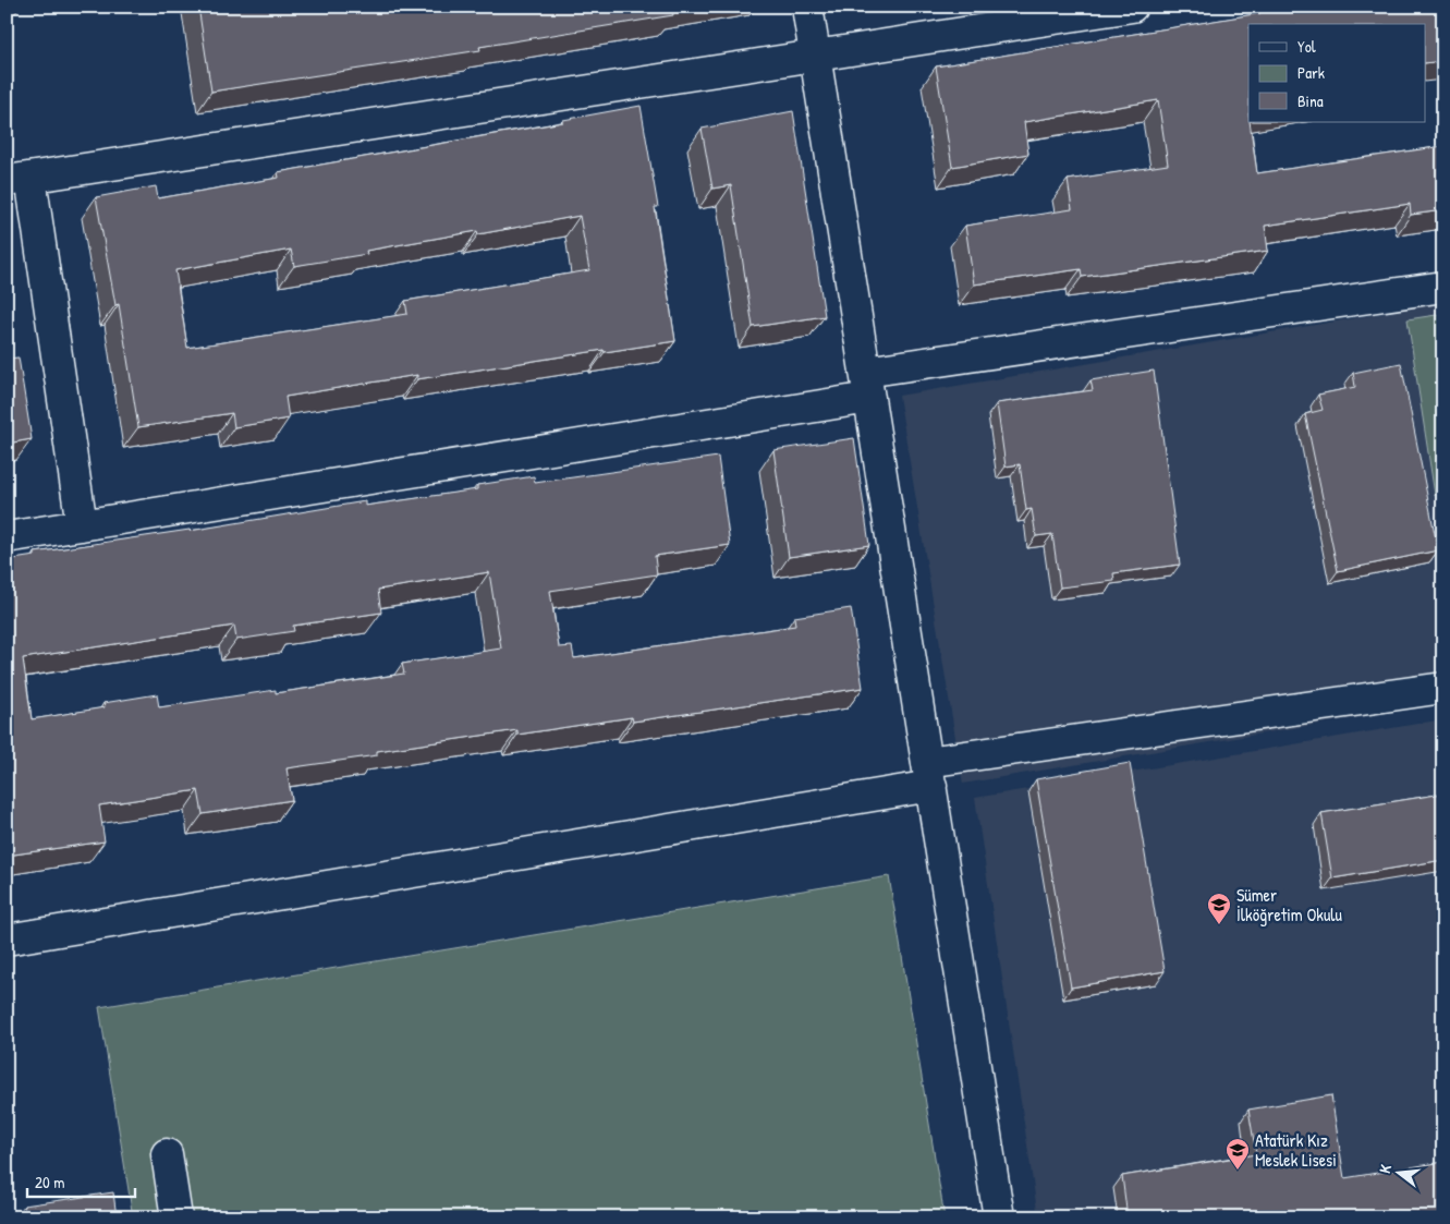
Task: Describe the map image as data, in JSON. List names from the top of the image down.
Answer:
{
  "places": {
    "school or university": ["Sümer İlköğretim Okulu", "Atatürk Kız Meslek Lisesi"]
  },
  "legend": ["Yol", "Park", "Bina"],
  "scale_bar": "20 m",
  "north": "left"
}
